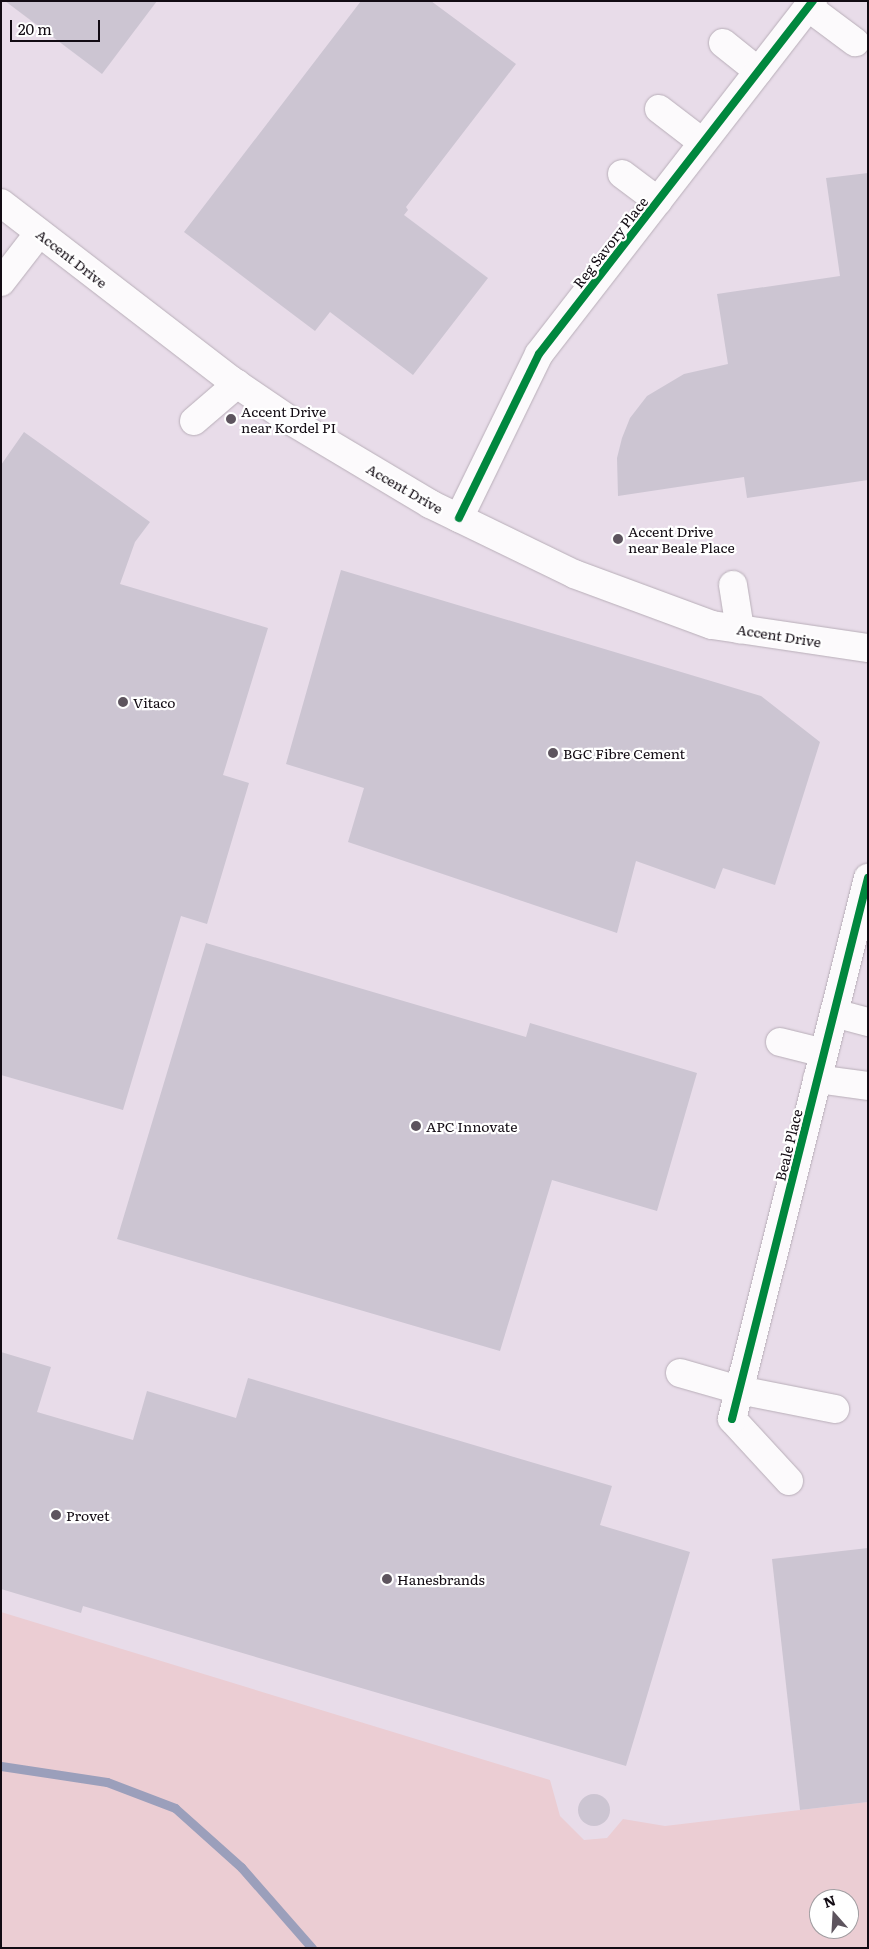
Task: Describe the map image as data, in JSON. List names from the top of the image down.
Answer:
{
  "streets": {
    "street": ["Reg Savory Place", "Accent Drive", "Beale Place"]
  },
  "crossings": [
    ["Reg Savory Place", "Accent Drive"]
  ],
  "places": [
    "Accent Drive near Kordel PI",
    "Accent Drive near Beale Place",
    "Vitaco",
    "BGC Fibre Cement",
    "APC Innovate",
    "Provet",
    "Hanesbrands"
  ],
  "scale_bar": "20 m",
  "north": "top"
}
